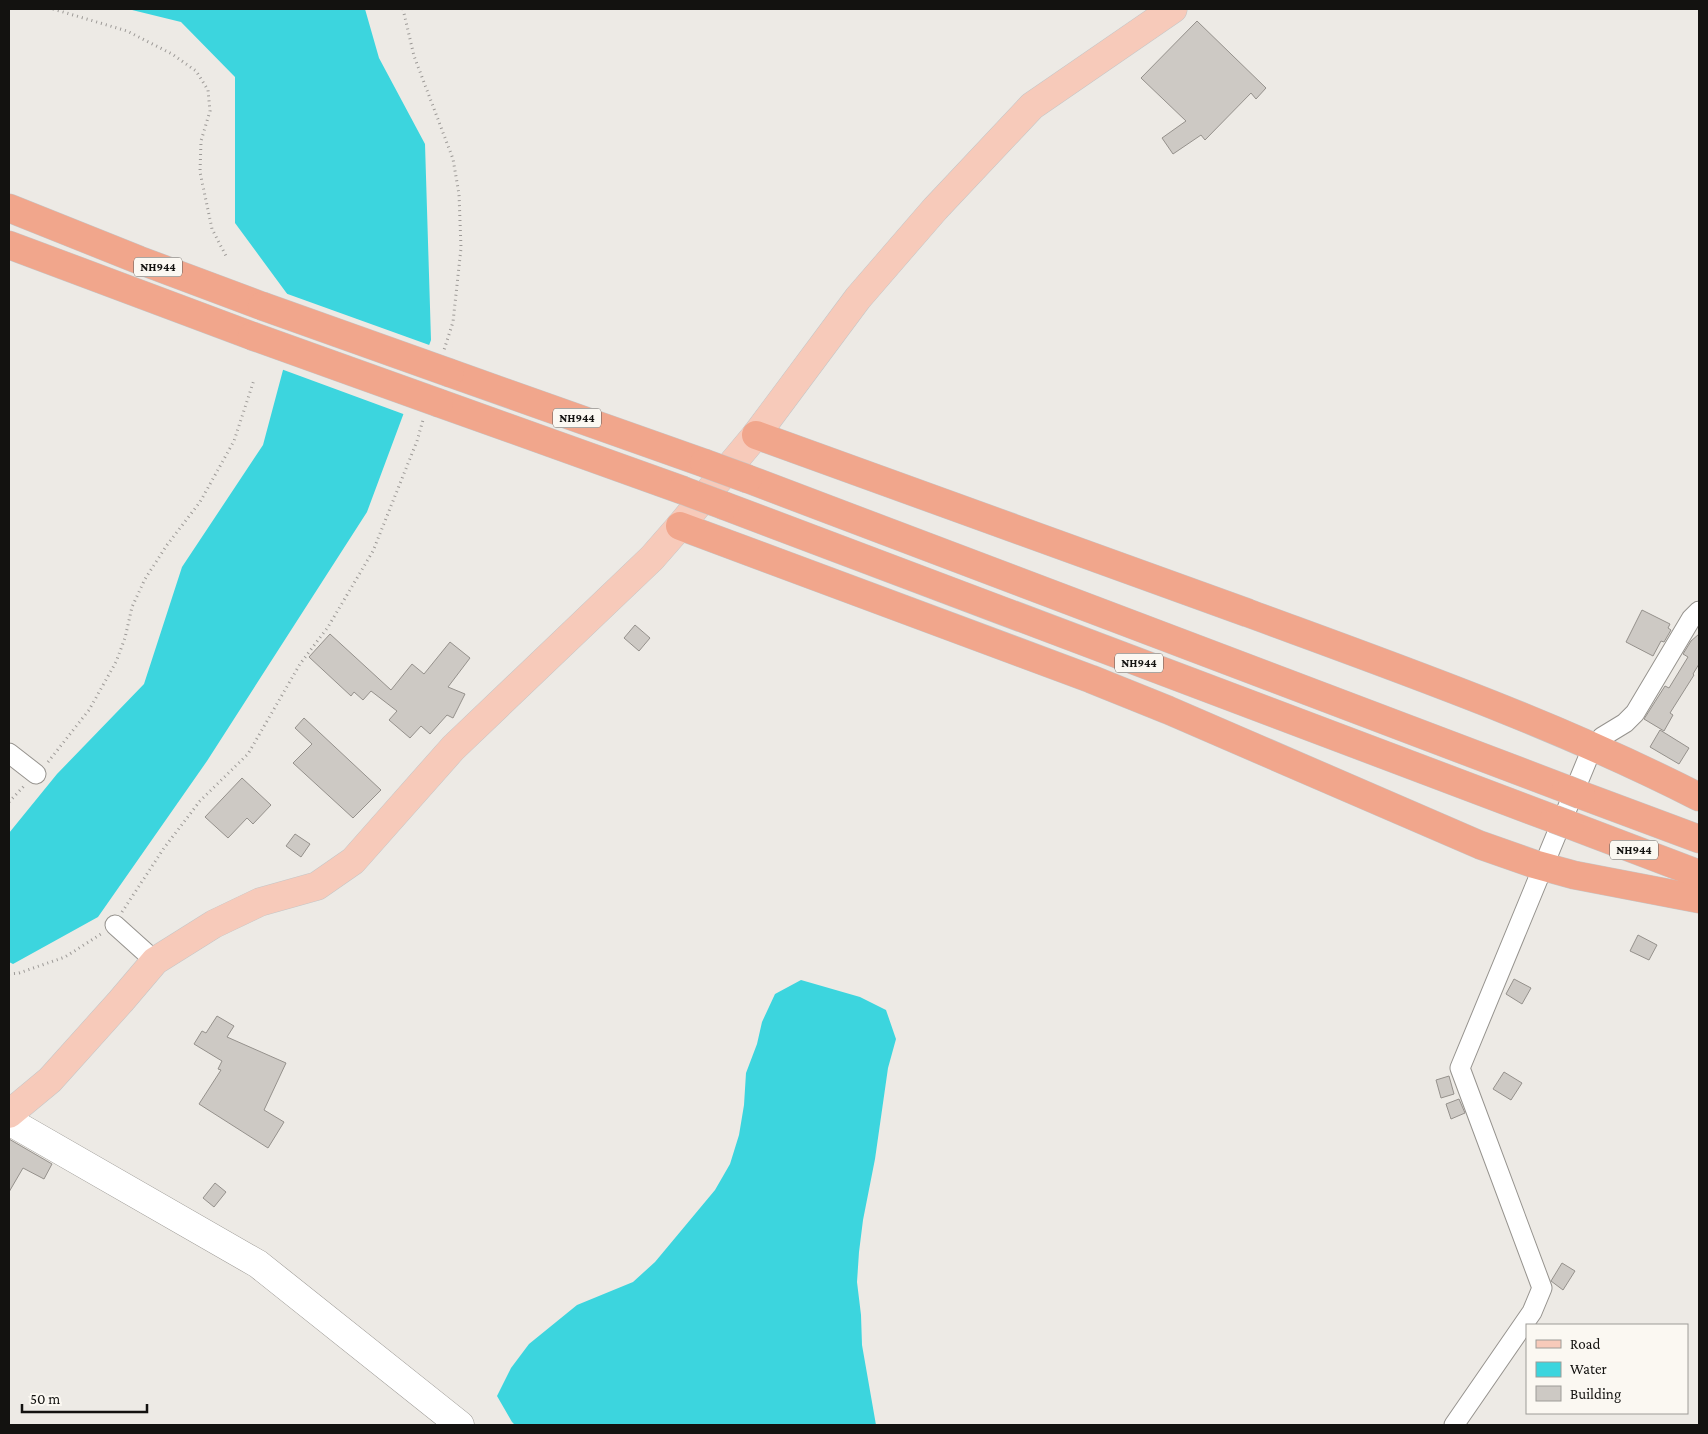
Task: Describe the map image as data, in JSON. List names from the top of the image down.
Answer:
{
  "streets": {
    "highway": ["NH944"]
  },
  "legend": ["Road", "Water", "Building"],
  "scale_bar": "50 m"
}
